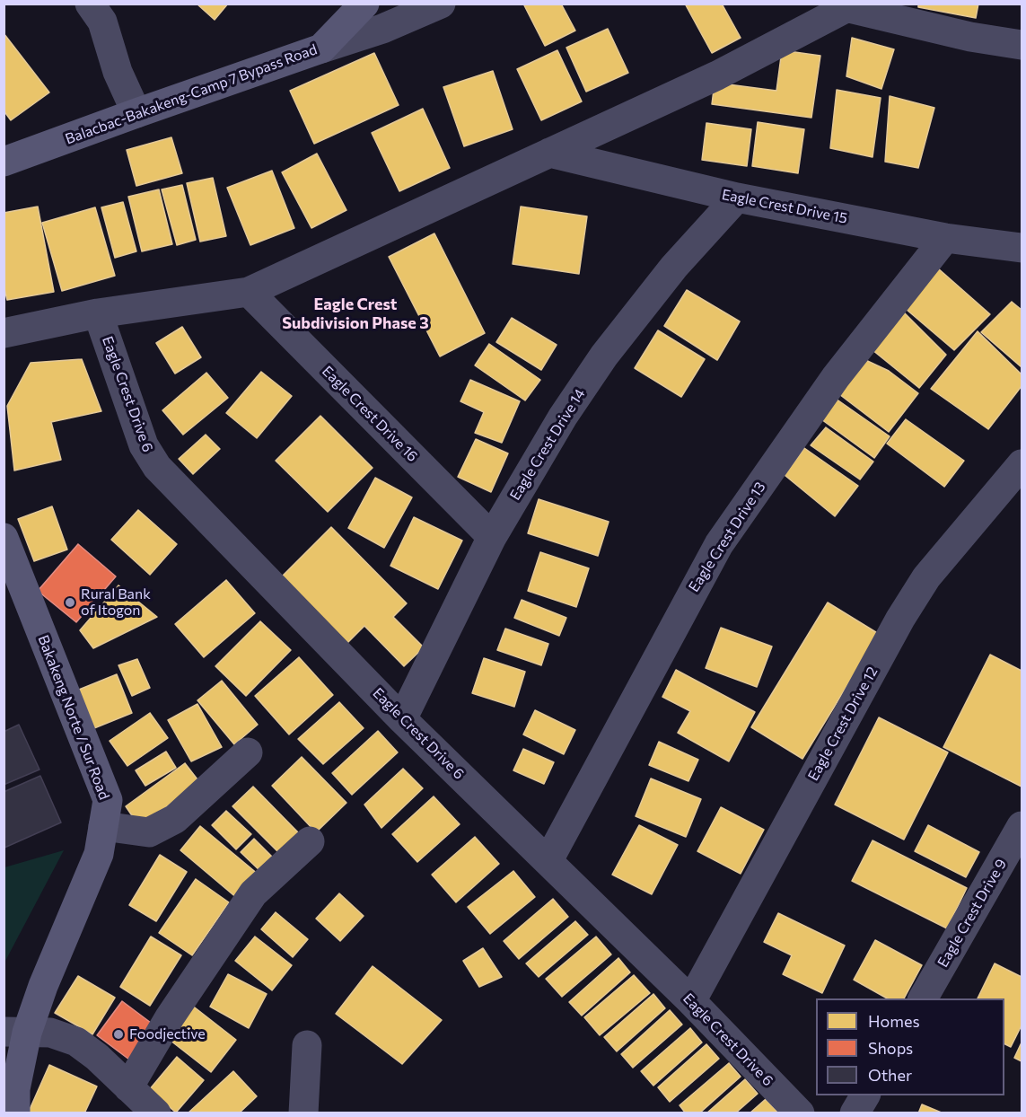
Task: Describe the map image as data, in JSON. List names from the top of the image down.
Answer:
{
  "streets": {
    "main road": ["Balacbac-Bakakeng-Camp 7 Bypass Road", "Bakakeng Norte / Sur Road"],
    "street": [
      "Eagle Crest Drive 15",
      "Eagle Crest Drive 6",
      "Eagle Crest Drive 16",
      "Eagle Crest Drive 14",
      "Eagle Crest Drive 13",
      "Eagle Crest Drive 12",
      "Eagle Crest Drive 9"
    ]
  },
  "crossings": [
    ["Eagle Crest Drive 15", "Eagle Crest Drive 14"],
    ["Eagle Crest Drive 15", "Eagle Crest Drive 13"],
    ["Eagle Crest Drive 6", "Eagle Crest Drive 14"],
    ["Eagle Crest Drive 6", "Eagle Crest Drive 13"],
    ["Eagle Crest Drive 6", "Eagle Crest Drive 12"],
    ["Eagle Crest Drive 16", "Eagle Crest Drive 14"]
  ],
  "districts": ["Eagle Crest Subdivision Phase 3"],
  "places": ["Rural Bank of Itogon", "Foodjective"],
  "legend": ["Homes", "Shops", "Other"]
}
